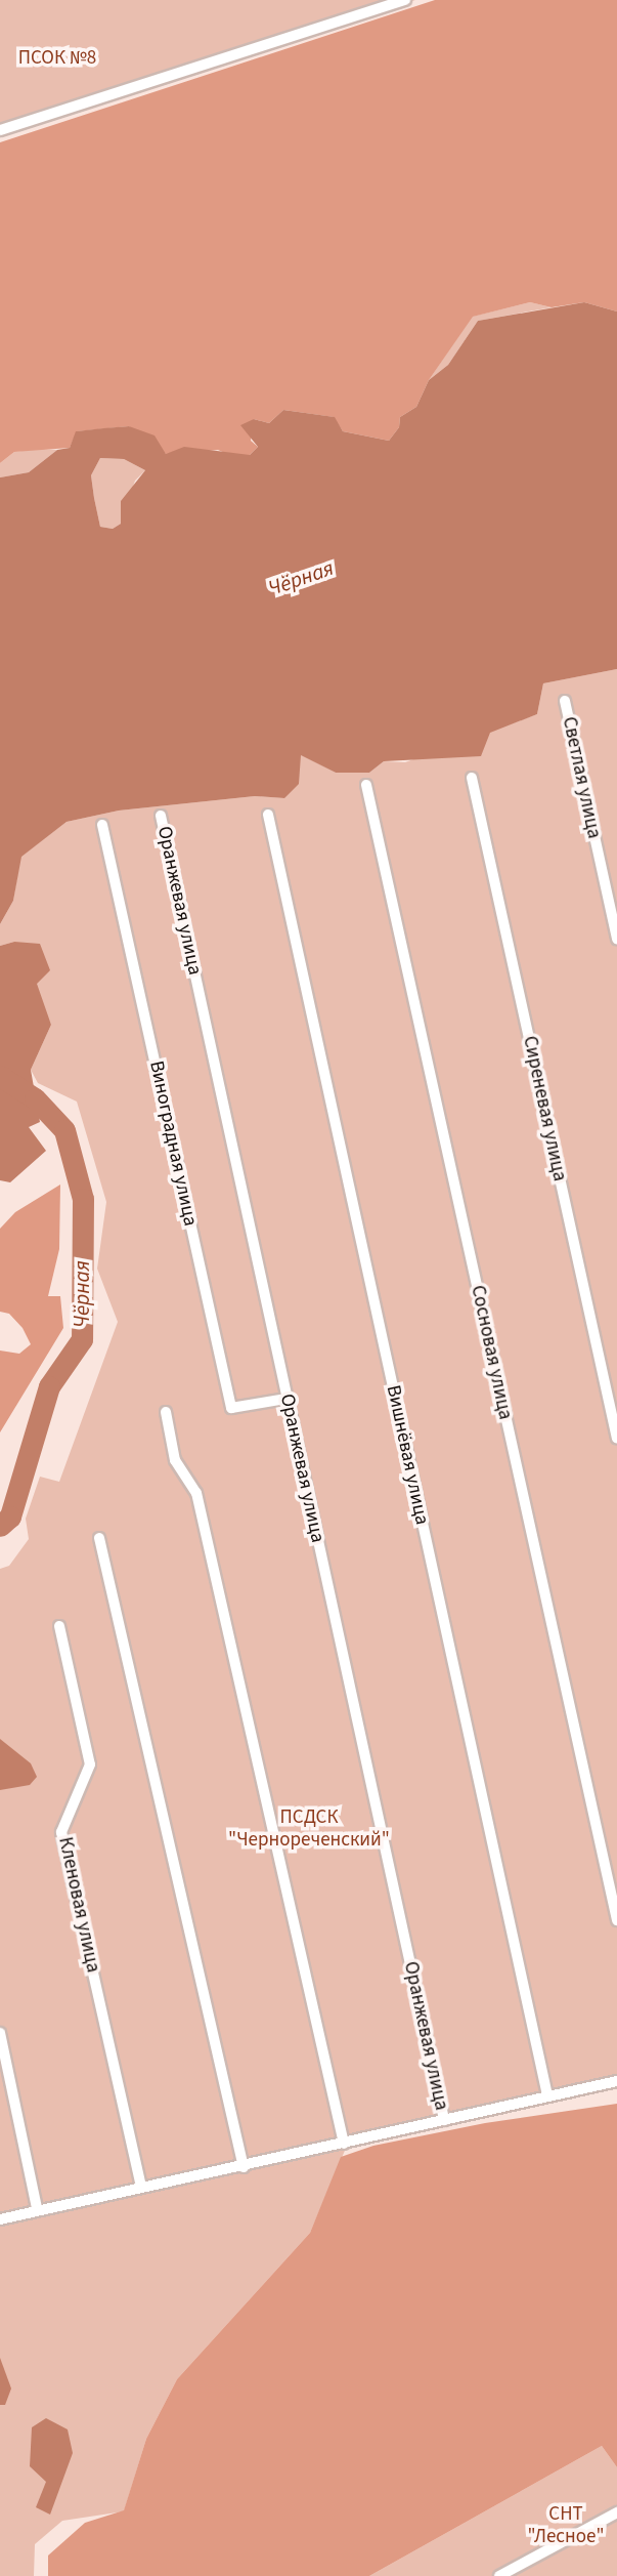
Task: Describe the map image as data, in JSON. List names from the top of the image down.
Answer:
{
  "streets": {
    "street": [
      "Светлая улица",
      "Оранжевая улица",
      "Сиреневая улица",
      "Виноградная улица",
      "Сосновая улица",
      "Вишнёвая улица",
      "Кленовая улица"
    ]
  },
  "crossings": [
    ["Оранжевая улица", "Виноградная улица"]
  ],
  "water": ["Чёрная"],
  "parks": ["ПСОК №8", "ПСДСК \"Чернореченский\"", "СНТ \"Лесное\""]
}
